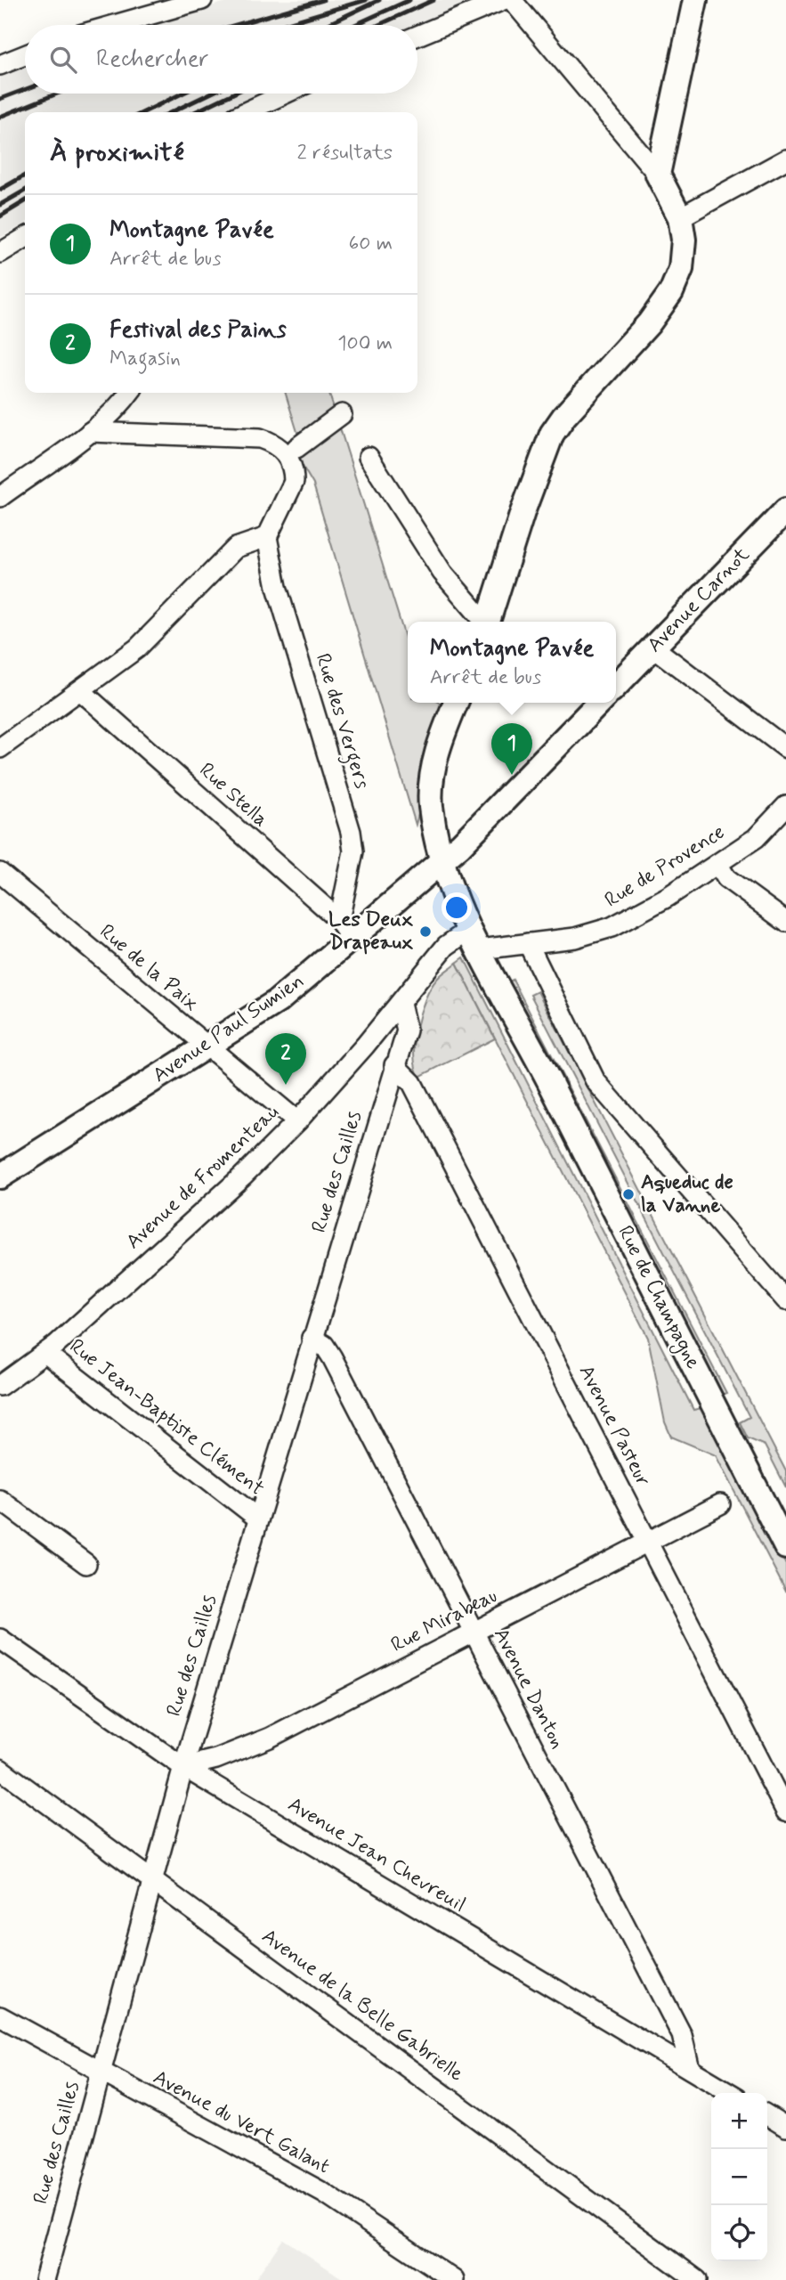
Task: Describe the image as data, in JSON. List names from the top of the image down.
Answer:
{
  "streets": {
    "street": [
      "Avenue Carnot",
      "Rue des Vergers",
      "Rue Stella",
      "Rue de Provence",
      "Rue de la Paix",
      "Avenue Paul Sumien",
      "Rue des Cailles",
      "Avenue de Fromenteau",
      "Rue de Champagne",
      "Rue Jean-Baptiste Clément",
      "Avenue Pasteur",
      "Rue Mirabeau",
      "Avenue Danton",
      "Avenue Jean Chevreuil",
      "Avenue de la Belle Gabrielle",
      "Avenue du Vert Galant"
    ]
  },
  "crossings": [
    ["Rue des Vergers", "Rue Stella"],
    ["Rue Stella", "Avenue Paul Sumien"],
    ["Rue de Provence", "Avenue de Fromenteau"],
    ["Rue de Provence", "Rue de Champagne"],
    ["Rue de la Paix", "Avenue Paul Sumien"],
    ["Rue de la Paix", "Avenue de Fromenteau"],
    ["Avenue Paul Sumien", "Rue de Champagne"],
    ["Rue des Cailles", "Avenue de Fromenteau"],
    ["Rue des Cailles", "Rue Jean-Baptiste Clément"],
    ["Rue des Cailles", "Avenue Pasteur"],
    ["Rue des Cailles", "Rue Mirabeau"],
    ["Rue des Cailles", "Avenue Danton"],
    ["Rue des Cailles", "Avenue Jean Chevreuil"],
    ["Rue des Cailles", "Avenue de la Belle Gabrielle"],
    ["Rue des Cailles", "Avenue du Vert Galant"],
    ["Avenue de Fromenteau", "Rue de Champagne"],
    ["Avenue de Fromenteau", "Rue Jean-Baptiste Clément"],
    ["Avenue Pasteur", "Rue Mirabeau"],
    ["Rue Mirabeau", "Avenue Danton"],
    ["Rue Mirabeau", "Avenue Jean Chevreuil"],
    ["Avenue Danton", "Avenue Jean Chevreuil"]
  ],
  "places": ["Les Deux Drapeaux", "Aqueduc de la Vanne"],
  "page": {
    "search": "Rechercher",
    "heading": ["À proximité", "2 résultats"],
    "list": [
      {
        "mark": "1",
        "name": "Montagne Pavée",
        "note": "Arrêt de bus",
        "value": "60 m"
      },
      {
        "mark": "2",
        "name": "Festival des Pains",
        "note": "Magasin",
        "value": "100 m"
      }
    ],
    "popup": ["Montagne Pavée", "Arrêt de bus"],
    "pins": ["1", "2"],
    "map_buttons": ["+", "−"]
  }
}
